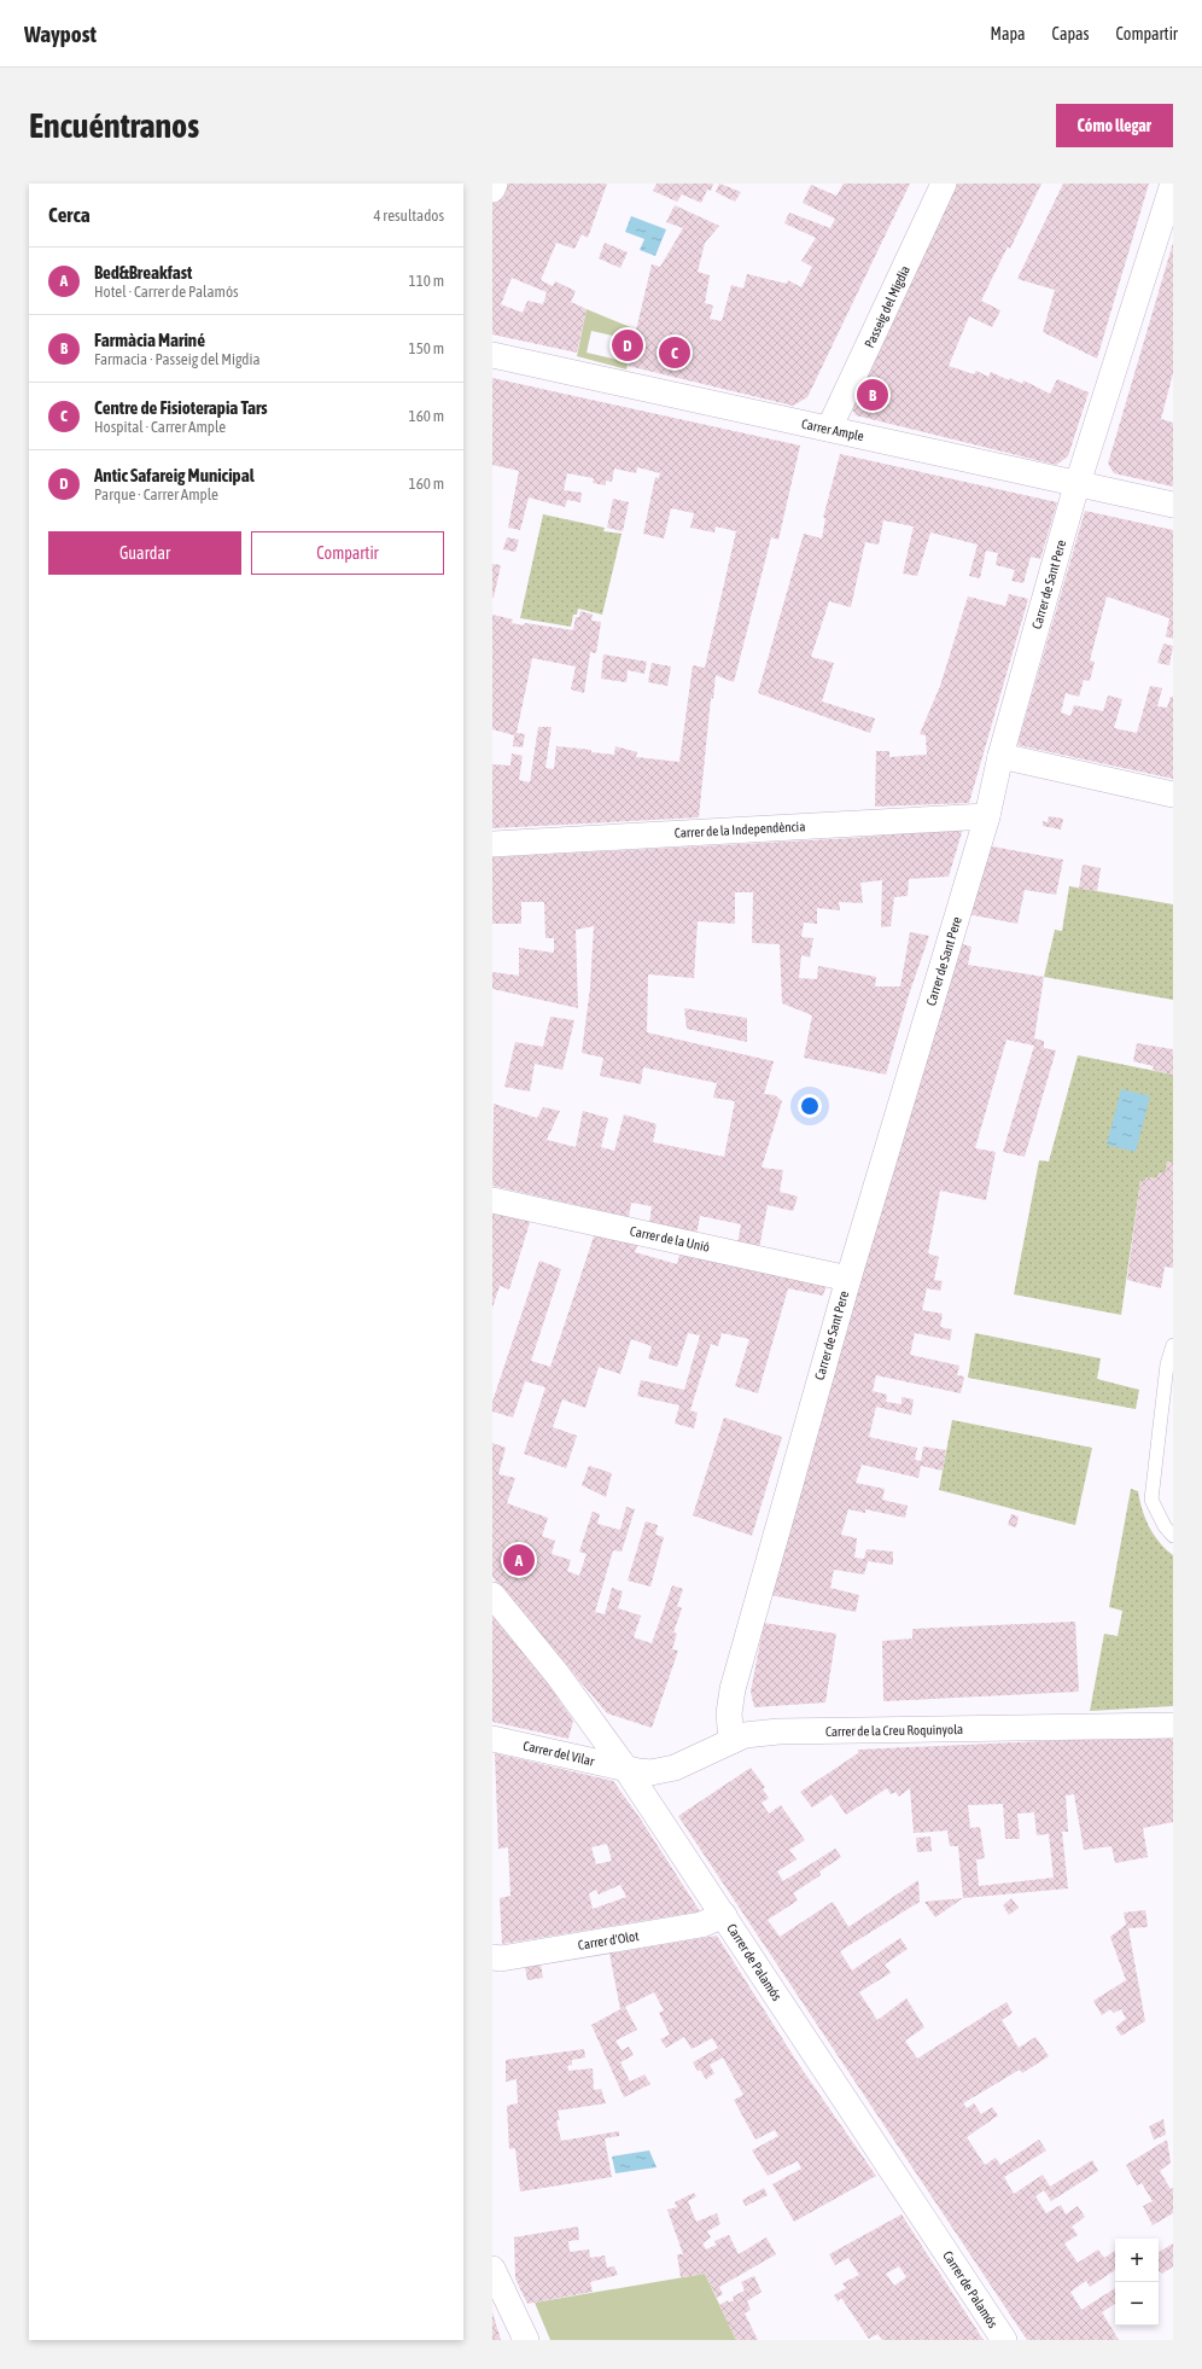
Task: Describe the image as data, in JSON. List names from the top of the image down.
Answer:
{
  "streets": {
    "street": [
      "Passeig del Migdia",
      "Carrer Ample",
      "Carrer de Sant Pere",
      "Carrer de la Independència",
      "Carrer de la Unió",
      "Carrer de la Creu Roquinyola",
      "Carrer del Vilar",
      "Carrer d'Olot",
      "Carrer de Palamós"
    ]
  },
  "crossings": [
    ["Passeig del Migdia", "Carrer Ample"],
    ["Carrer Ample", "Carrer de Sant Pere"],
    ["Carrer de Sant Pere", "Carrer de la Independència"],
    ["Carrer de Sant Pere", "Carrer de la Unió"],
    ["Carrer de Sant Pere", "Carrer de la Creu Roquinyola"],
    ["Carrer de la Creu Roquinyola", "Carrer del Vilar"],
    ["Carrer de la Creu Roquinyola", "Carrer de Palamós"],
    ["Carrer del Vilar", "Carrer de Palamós"],
    ["Carrer d'Olot", "Carrer de Palamós"]
  ],
  "page": {
    "header": "Waypost",
    "nav": ["Mapa", "Capas", "Compartir"],
    "buttons": [
      "Cómo llegar",
      ["Guardar", "Compartir"]
    ],
    "title": "Encuéntranos",
    "heading": ["Cerca", "4 resultados"],
    "list": [
      {
        "mark": "A",
        "name": "Bed&Breakfast",
        "note": "Hotel · Carrer de Palamós",
        "value": "110 m"
      },
      {
        "mark": "B",
        "name": "Farmàcia Mariné",
        "note": "Farmacia · Passeig del Migdia",
        "value": "150 m"
      },
      {
        "mark": "C",
        "name": "Centre de Fisioterapia Tars",
        "note": "Hospital · Carrer Ample",
        "value": "160 m"
      },
      {
        "mark": "D",
        "name": "Antic Safareig Municipal",
        "note": "Parque · Carrer Ample",
        "value": "160 m"
      }
    ],
    "pins": [
      "D",
      "C",
      "B",
      "A"
    ],
    "map_buttons": ["+", "−"]
  }
}
